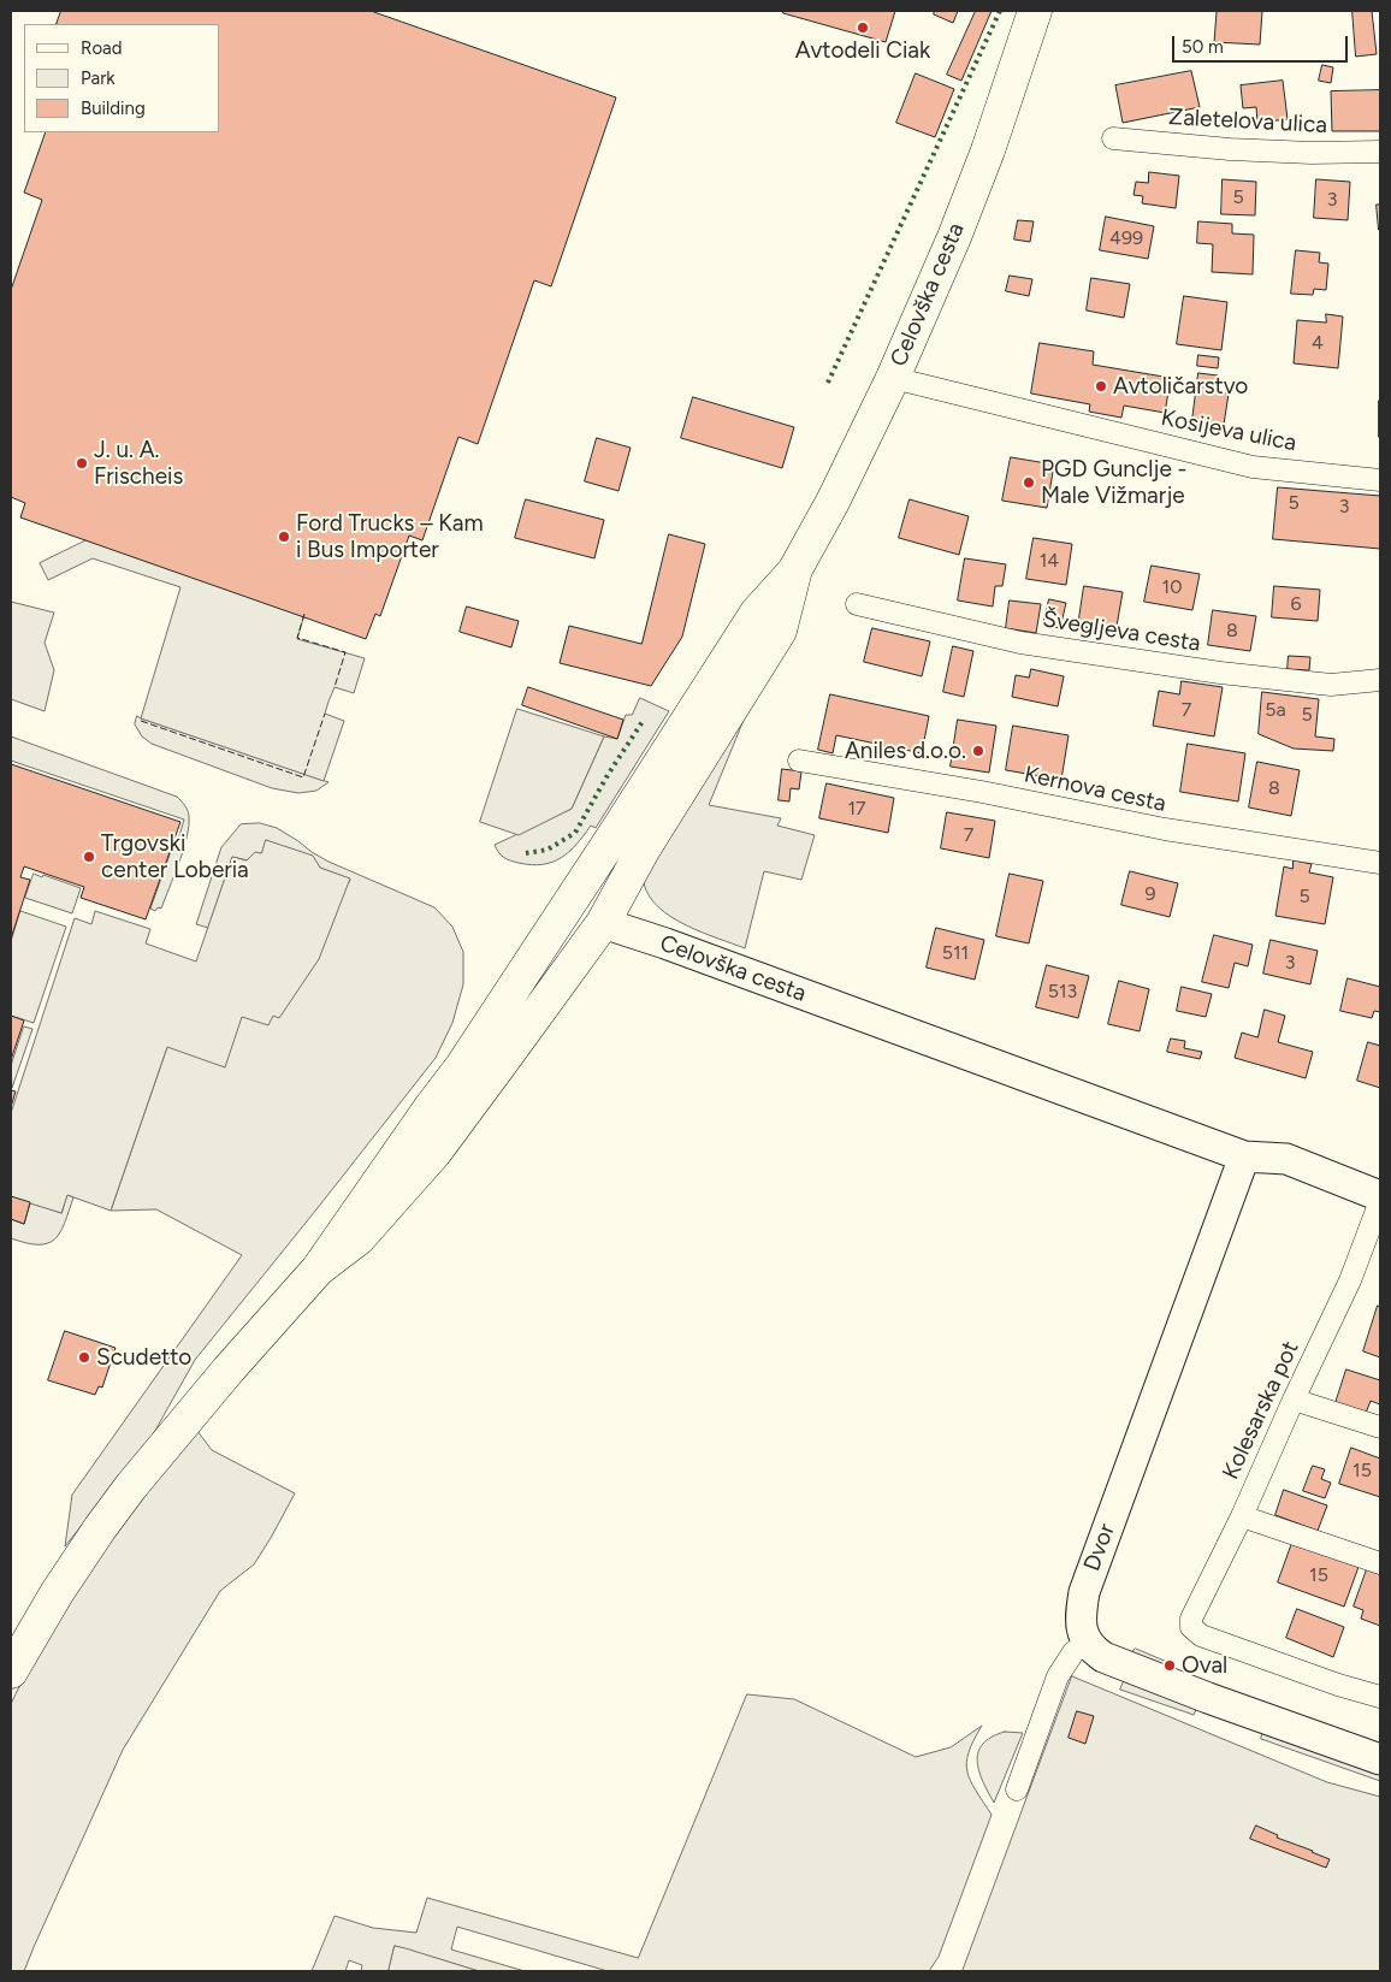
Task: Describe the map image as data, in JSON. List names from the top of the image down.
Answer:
{
  "streets": {
    "main road": ["Celovška cesta"],
    "street": [
      "Zaletelova ulica",
      "Kosijeva ulica",
      "Švegljeva cesta",
      "Kernova cesta",
      "Kolesarska pot",
      "Dvor"
    ]
  },
  "crossings": [
    ["Celovška cesta", "Kosijeva ulica"],
    ["Celovška cesta", "Dvor"]
  ],
  "places": [
    "Avtodeli Ciak",
    "Avtoličarstvo",
    "J. u. A. Frischeis",
    "PGD Gunclje - Male Vižmarje",
    "Ford Trucks – Kam i Bus Importer",
    "Aniles d.o.o.",
    "Trgovski center Loberia",
    "Scudetto",
    "Oval"
  ],
  "house_numbers": [
    "5",
    "3",
    "499",
    "4",
    "5",
    "3",
    "14",
    "10",
    "6",
    "8",
    "7",
    "5a",
    "5",
    "8",
    "17",
    "7",
    "9",
    "5",
    "511",
    "3",
    "513",
    "15",
    "15"
  ],
  "legend": ["Road", "Park", "Building"],
  "scale_bar": "50 m"
}
